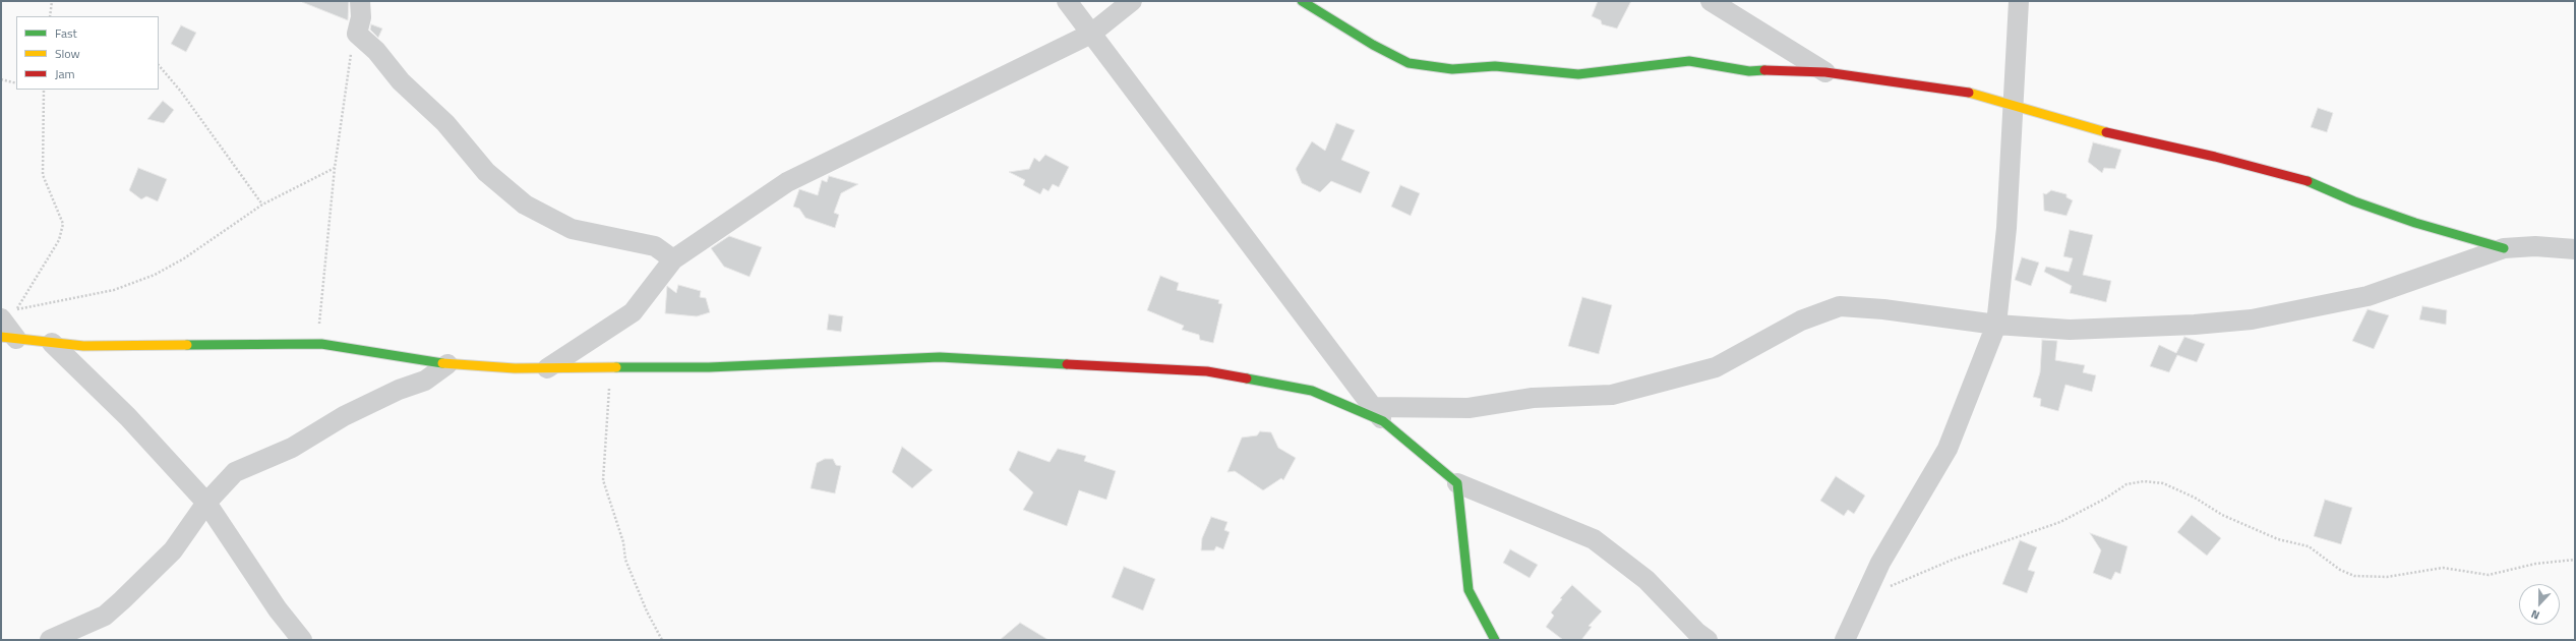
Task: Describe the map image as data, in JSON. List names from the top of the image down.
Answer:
{
  "legend": ["Fast", "Slow", "Jam"],
  "north": "bottom"
}
